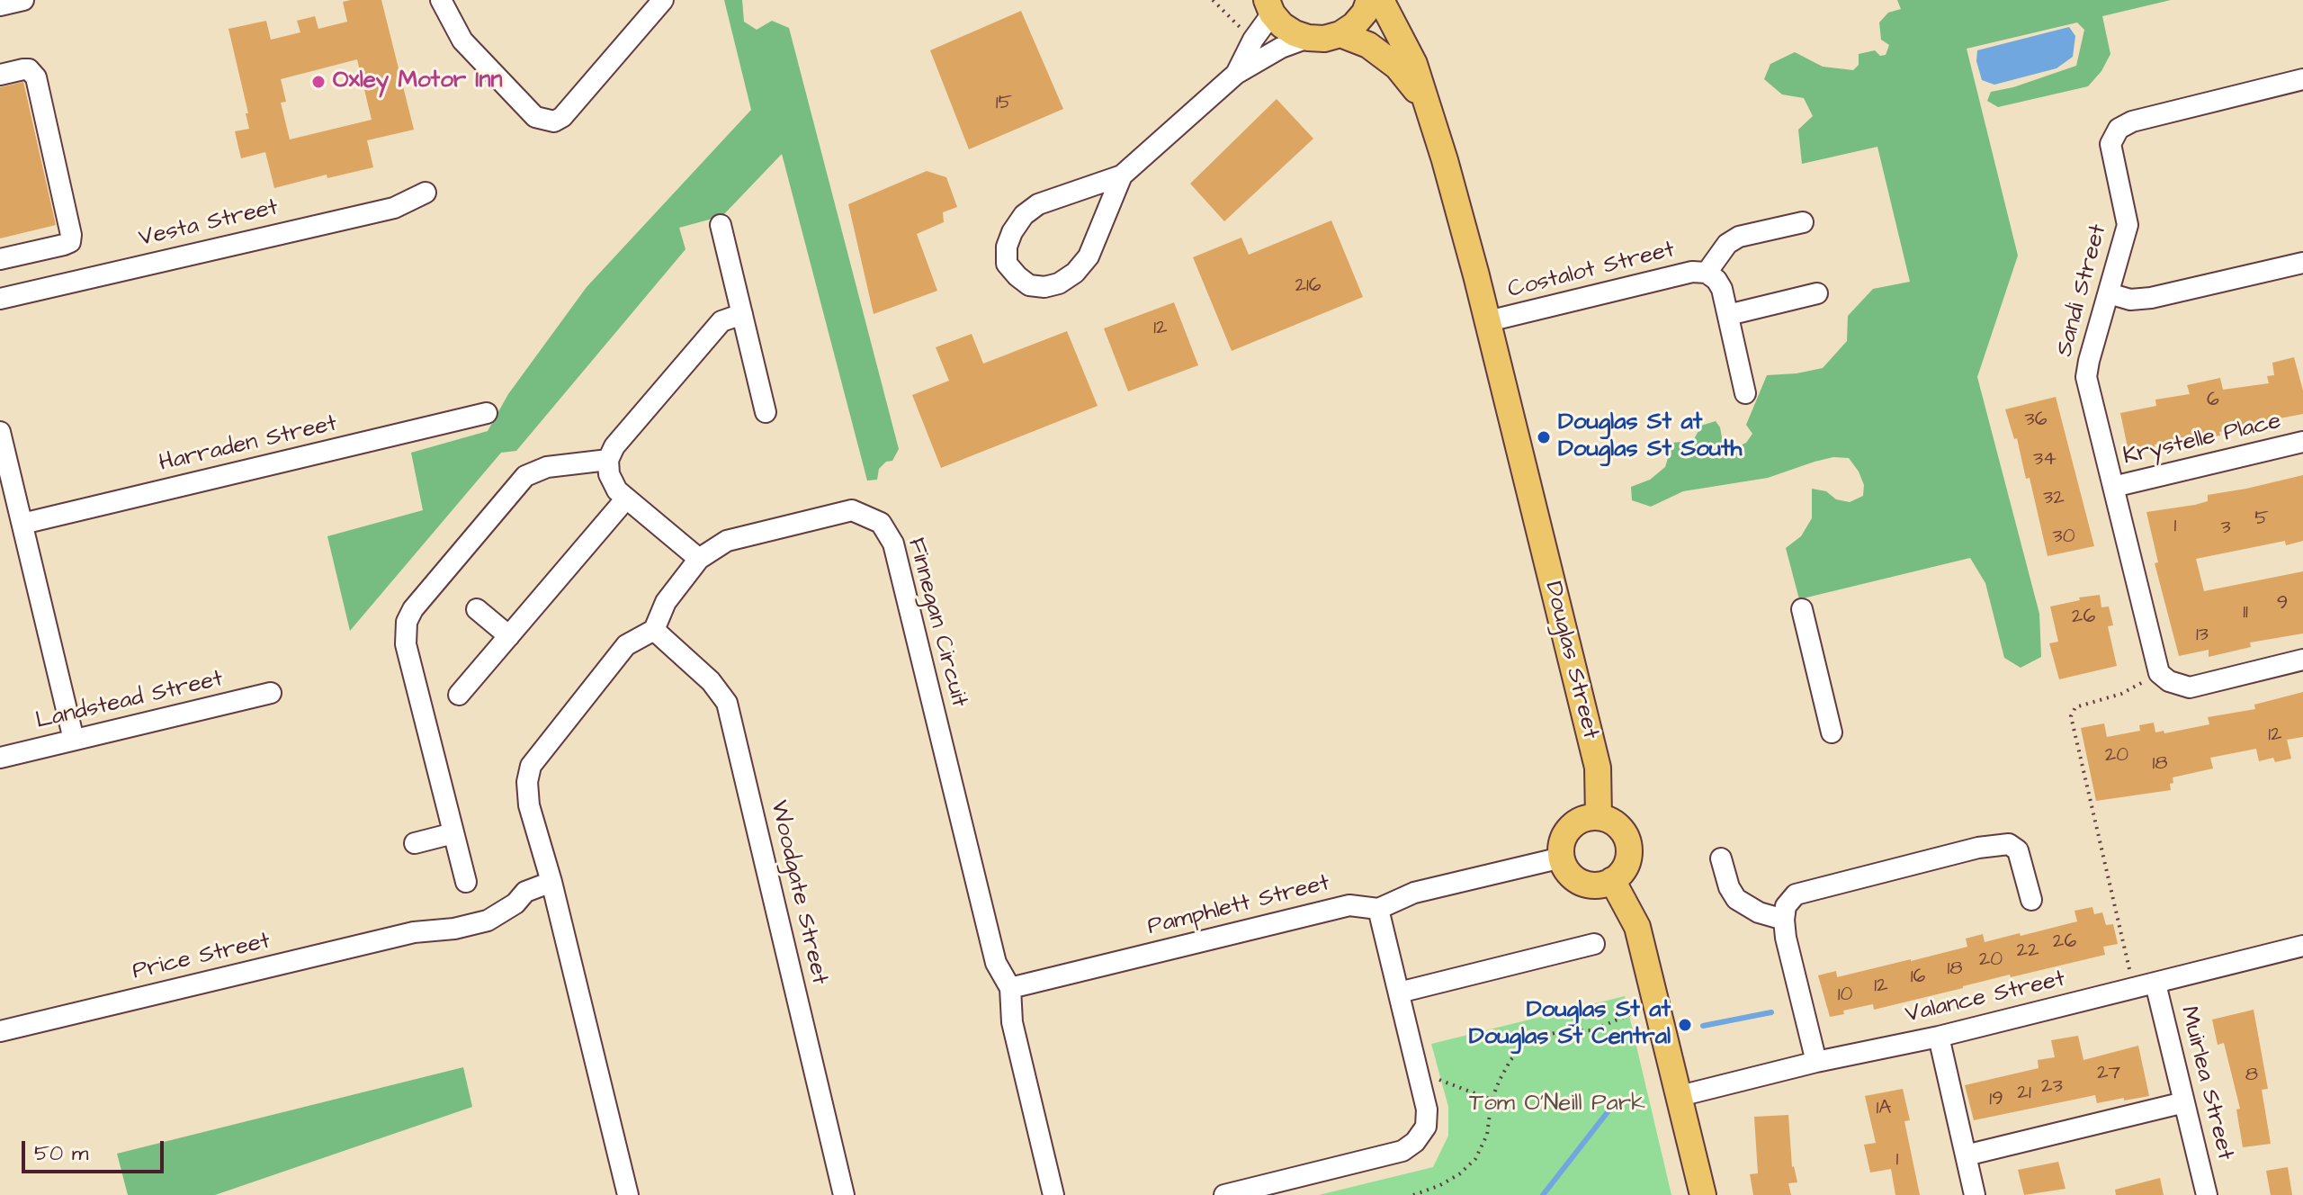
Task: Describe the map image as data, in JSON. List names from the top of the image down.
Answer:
{
  "streets": {
    "main road": ["Douglas Street"],
    "street": [
      "Vesta Street",
      "Costalot Street",
      "Sandi Street",
      "Krystelle Place",
      "Harraden Street",
      "Finnegan Circuit",
      "Landstead Street",
      "Woodgate Street",
      "Pamphlett Street",
      "Price Street",
      "Valance Street",
      "Muirlea Street"
    ]
  },
  "crossings": [
    ["Costalot Street", "Douglas Street"],
    ["Sandi Street", "Krystelle Place"],
    ["Finnegan Circuit", "Woodgate Street"],
    ["Finnegan Circuit", "Pamphlett Street"],
    ["Douglas Street", "Pamphlett Street"],
    ["Valance Street", "Muirlea Street"]
  ],
  "parks": ["Tom O'Neill Park"],
  "places": ["Oxley Motor Inn", "Douglas St at Douglas St South", "Douglas St at Douglas St Central"],
  "house_numbers": [
    "15",
    "216",
    "12",
    "6",
    "36",
    "34",
    "32",
    "5",
    "1",
    "3",
    "30",
    "9",
    "11",
    "26",
    "13",
    "12",
    "20",
    "18",
    "26",
    "22",
    "20",
    "18",
    "16",
    "12",
    "10",
    "27",
    "8",
    "23",
    "21",
    "19",
    "1A",
    "1"
  ],
  "scale_bar": "50 m"
}
